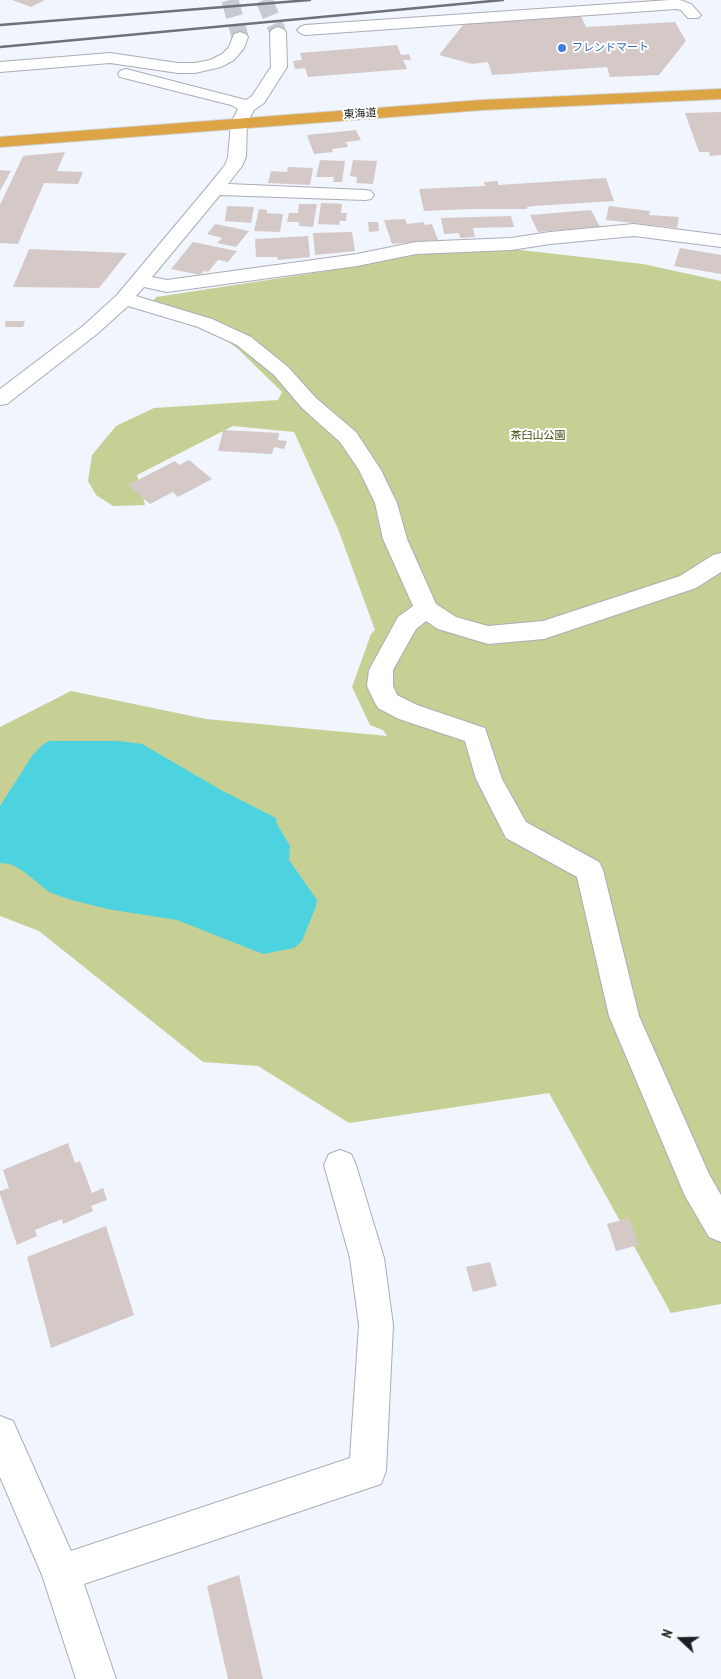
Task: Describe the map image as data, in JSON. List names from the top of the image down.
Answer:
{
  "streets": {
    "highway": ["東海道"]
  },
  "parks": ["茶臼山公園"],
  "places": ["フレンドマート"],
  "north": "left"
}
